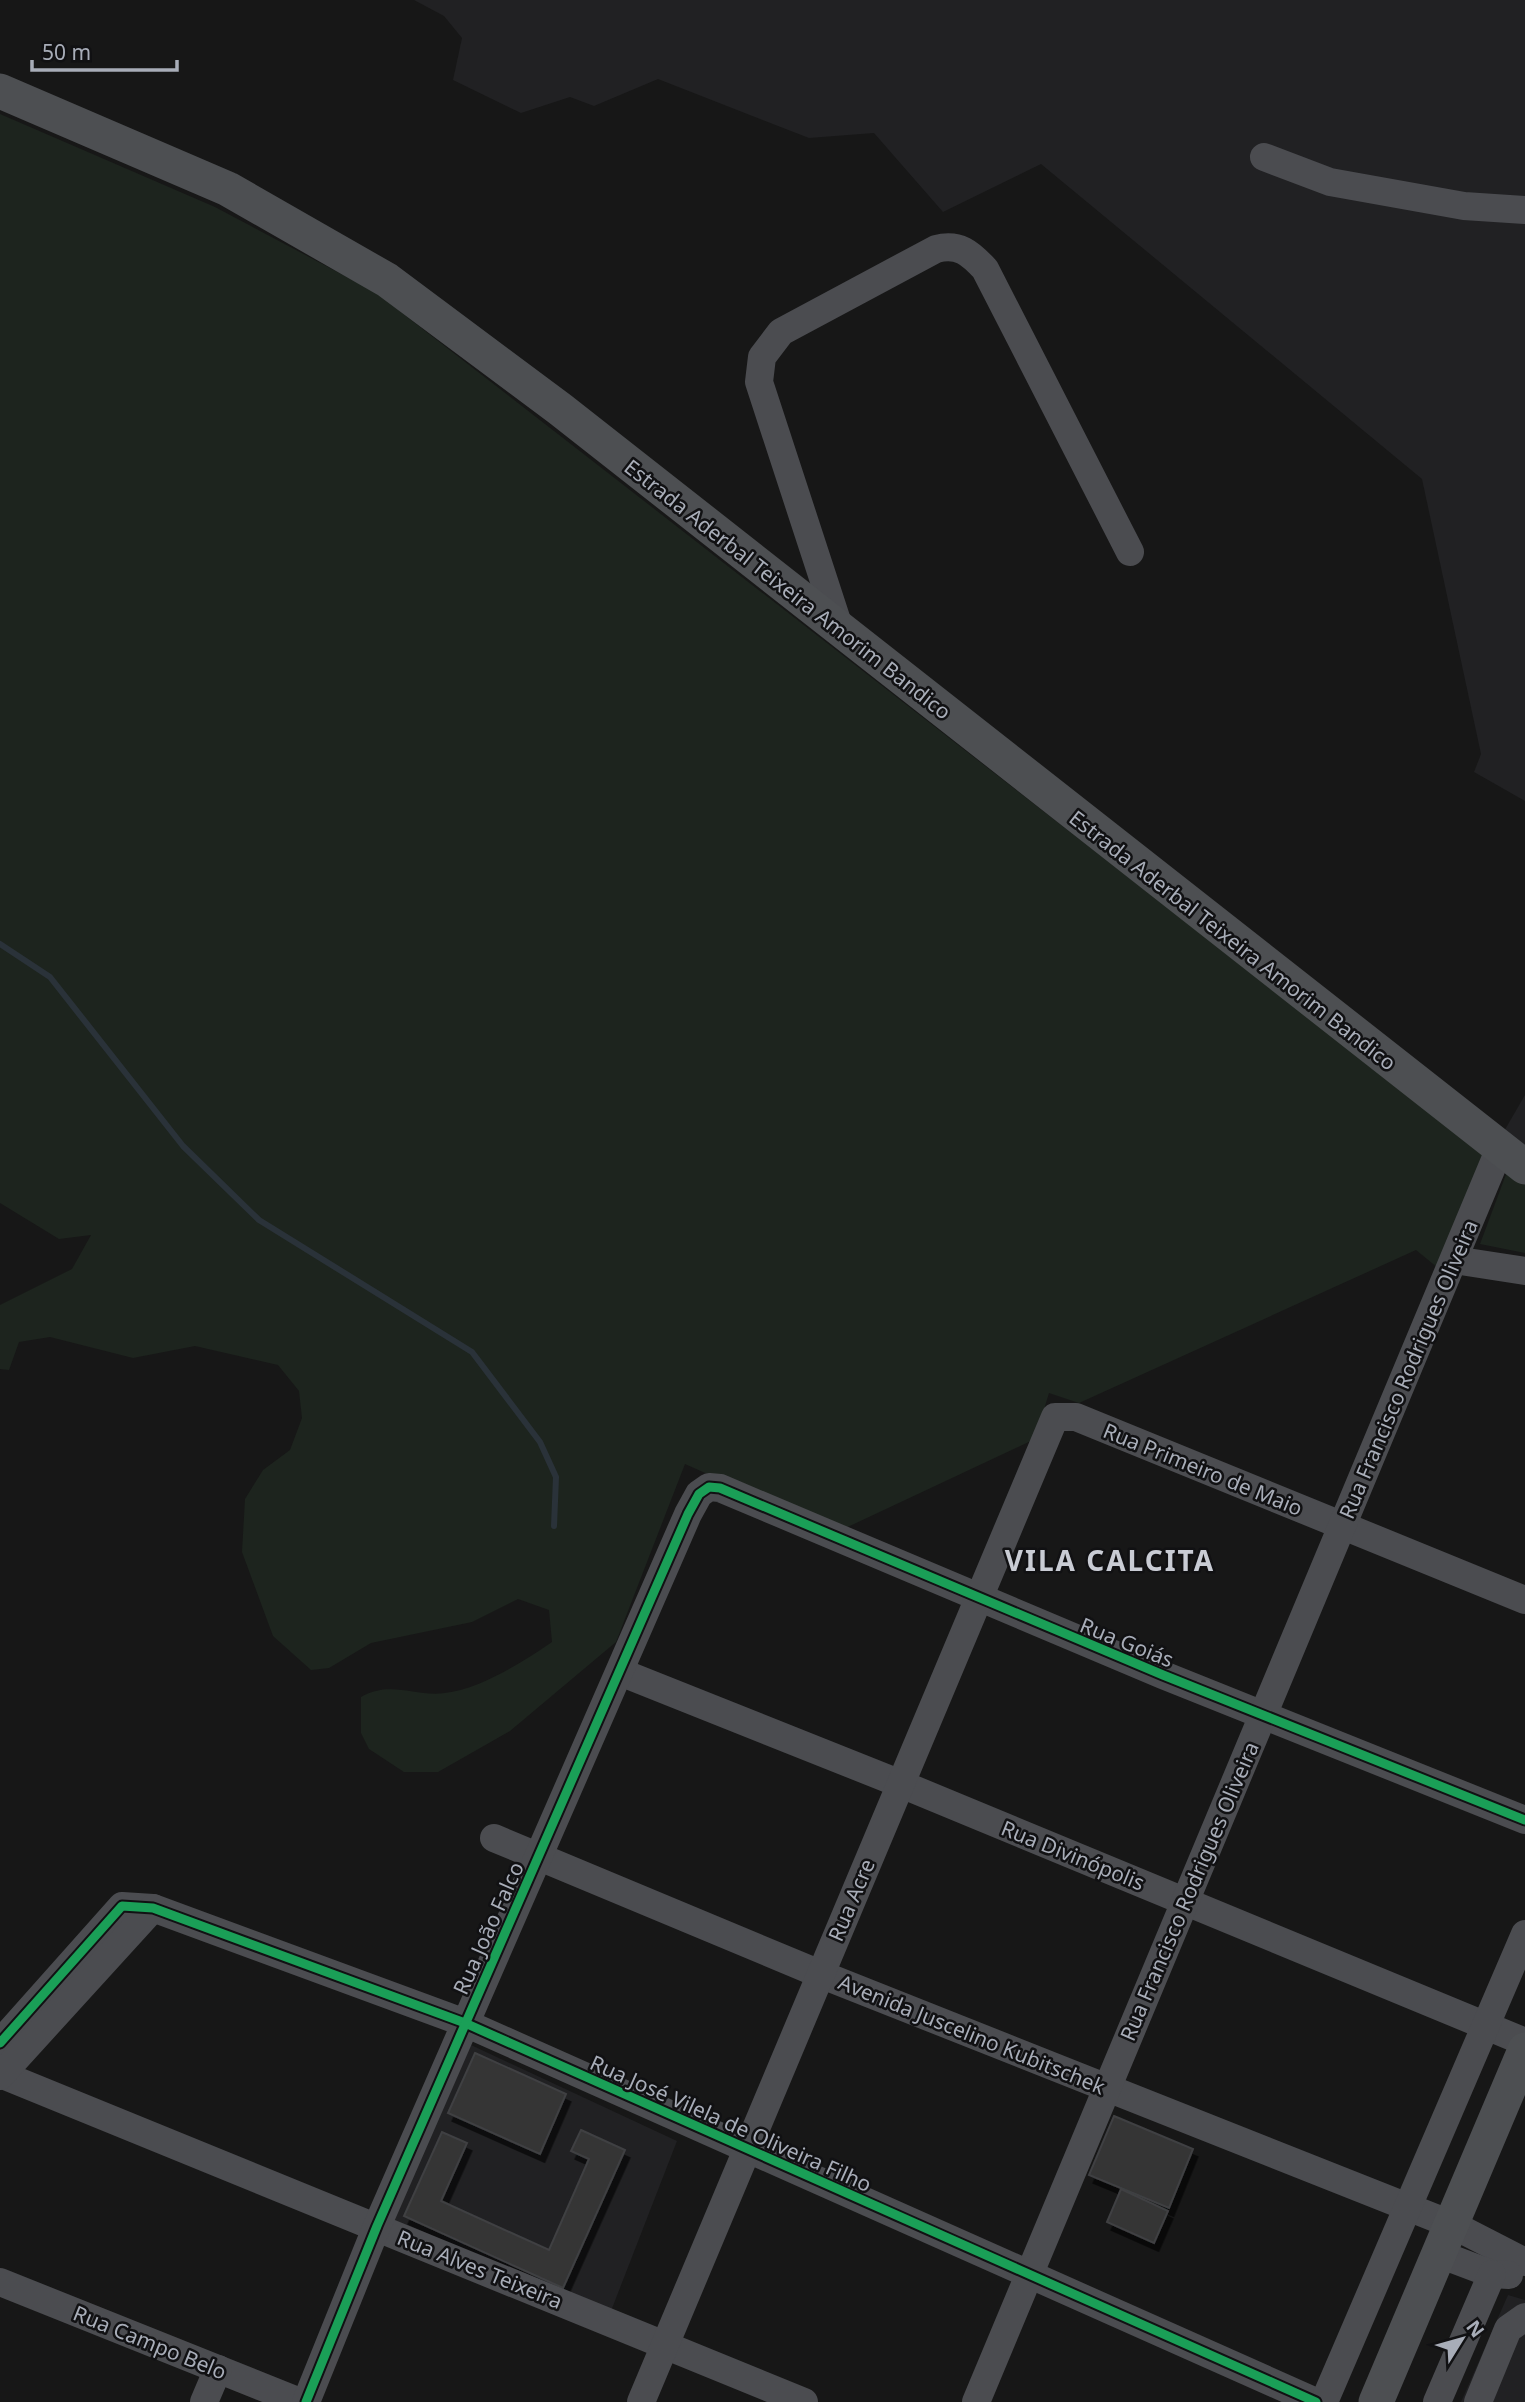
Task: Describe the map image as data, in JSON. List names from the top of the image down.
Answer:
{
  "streets": {
    "main road": ["Estrada Aderbal Teixeira Amorim Bandico"],
    "street": [
      "Rua Francisco Rodrigues Oliveira",
      "Rua Primeiro de Maio",
      "Rua Goiás",
      "Rua Divinópolis",
      "Rua Acre",
      "Rua João Falco",
      "Avenida Juscelino Kubitschek",
      "Rua José Vilela de Oliveira Filho",
      "Rua Alves Teixeira",
      "Rua Campo Belo"
    ]
  },
  "crossings": [
    ["Estrada Aderbal Teixeira Amorim Bandico", "Rua Francisco Rodrigues Oliveira"],
    ["Rua Francisco Rodrigues Oliveira", "Rua Primeiro de Maio"],
    ["Rua Francisco Rodrigues Oliveira", "Rua Goiás"],
    ["Rua Francisco Rodrigues Oliveira", "Rua Divinópolis"],
    ["Rua Francisco Rodrigues Oliveira", "Avenida Juscelino Kubitschek"],
    ["Rua Francisco Rodrigues Oliveira", "Rua José Vilela de Oliveira Filho"],
    ["Rua Primeiro de Maio", "Rua Acre"],
    ["Rua Goiás", "Rua Acre"],
    ["Rua Goiás", "Rua João Falco"],
    ["Rua Divinópolis", "Rua Acre"],
    ["Rua Divinópolis", "Rua João Falco"],
    ["Rua Acre", "Avenida Juscelino Kubitschek"],
    ["Rua Acre", "Rua José Vilela de Oliveira Filho"],
    ["Rua Acre", "Rua Alves Teixeira"],
    ["Rua João Falco", "Avenida Juscelino Kubitschek"],
    ["Rua João Falco", "Rua José Vilela de Oliveira Filho"],
    ["Rua João Falco", "Rua Alves Teixeira"]
  ],
  "districts": ["VILA CALCITA"],
  "scale_bar": "50 m",
  "north": "top right"
}
